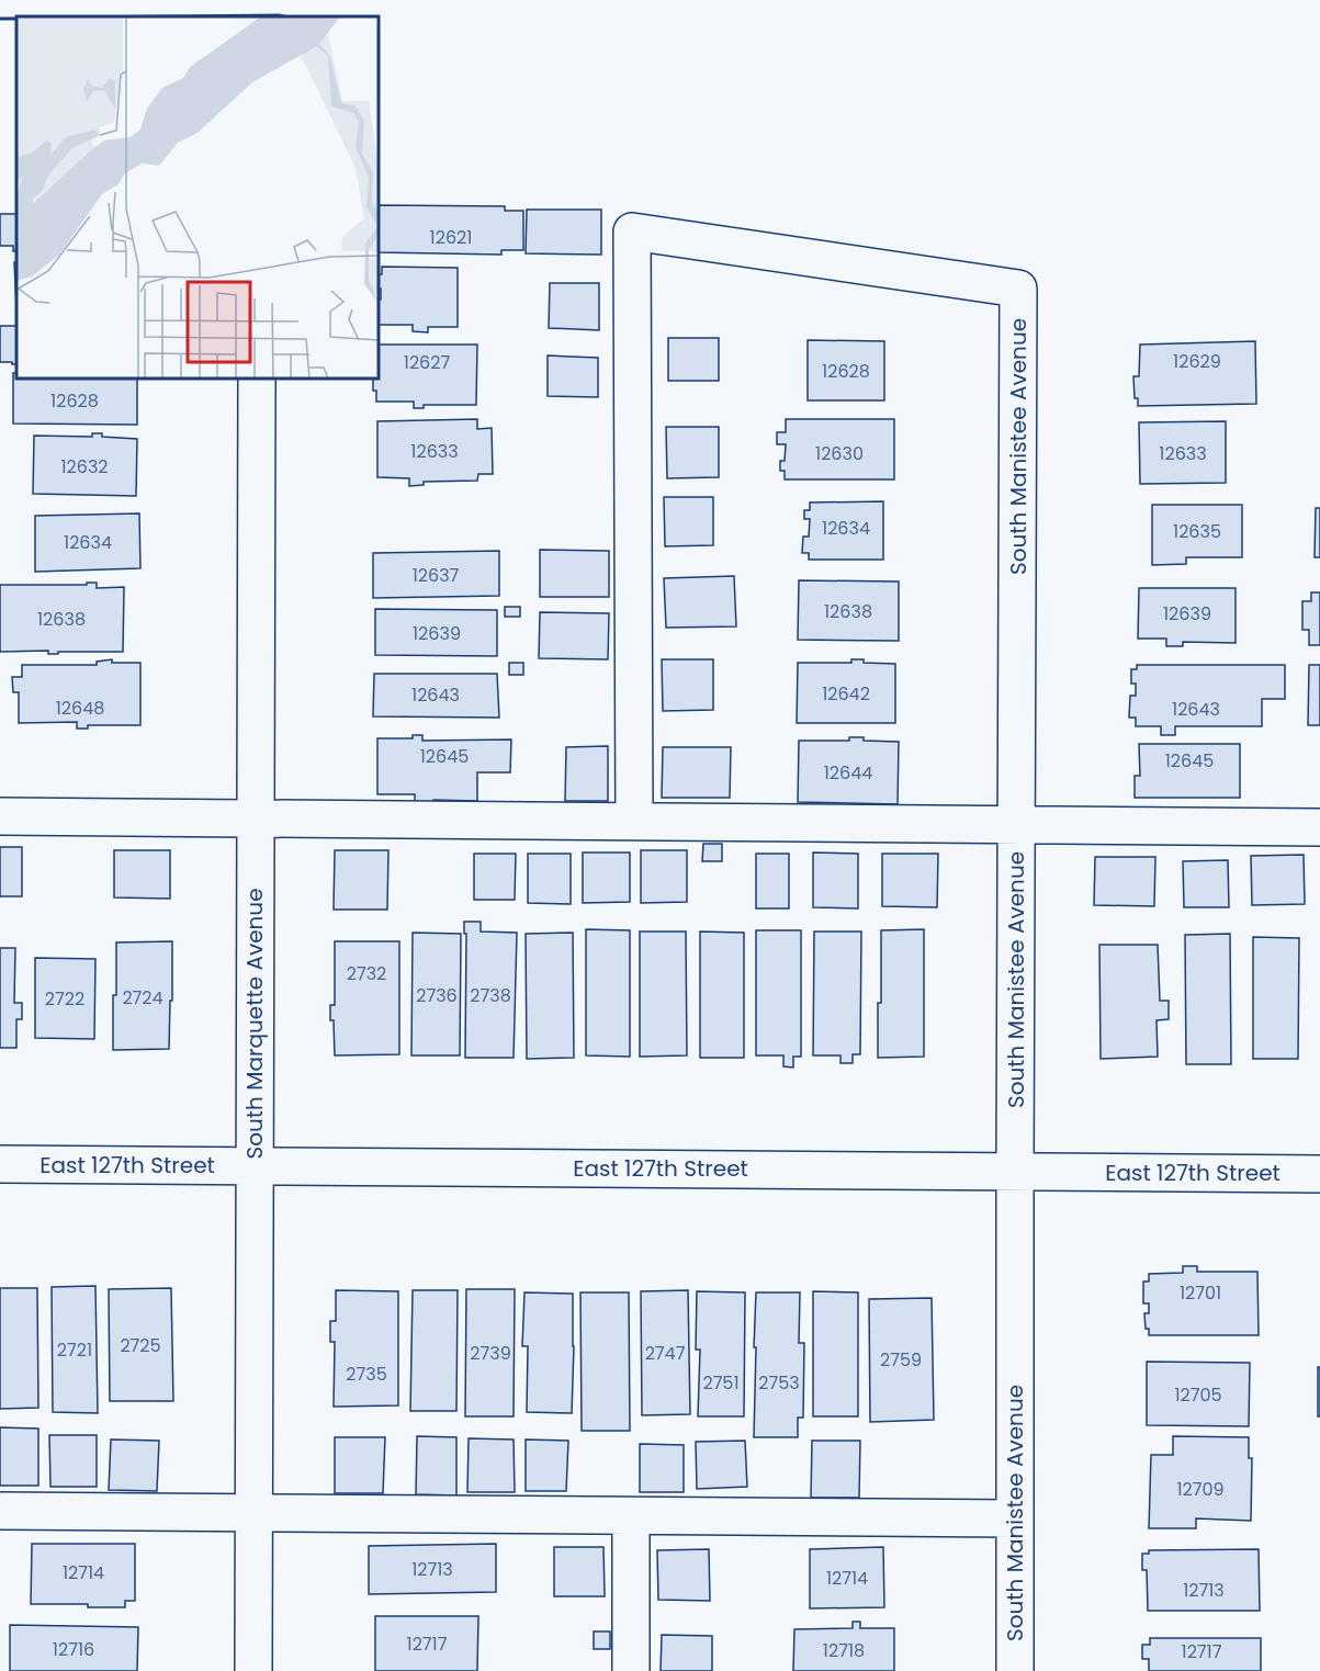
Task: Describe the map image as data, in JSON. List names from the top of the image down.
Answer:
{
  "streets": {
    "street": ["South Manistee Avenue", "South Marquette Avenue", "East 127th Street"]
  },
  "crossings": [
    ["South Manistee Avenue", "East 127th Street"],
    ["South Marquette Avenue", "East 127th Street"]
  ],
  "house_numbers": [
    "12621",
    "12629",
    "12627",
    "12628",
    "12628",
    "12633",
    "12630",
    "12633",
    "12632",
    "12634",
    "12635",
    "12634",
    "12637",
    "12638",
    "12639",
    "12638",
    "12639",
    "12642",
    "12643",
    "12648",
    "12643",
    "12645",
    "12645",
    "12644",
    "2732",
    "2736",
    "2738",
    "2724",
    "2722",
    "12701",
    "2725",
    "2721",
    "2739",
    "2747",
    "2759",
    "2735",
    "2751",
    "2753",
    "12705",
    "12709",
    "12713",
    "12714",
    "12714",
    "12713",
    "12717",
    "12716",
    "12718",
    "12717"
  ]
}
